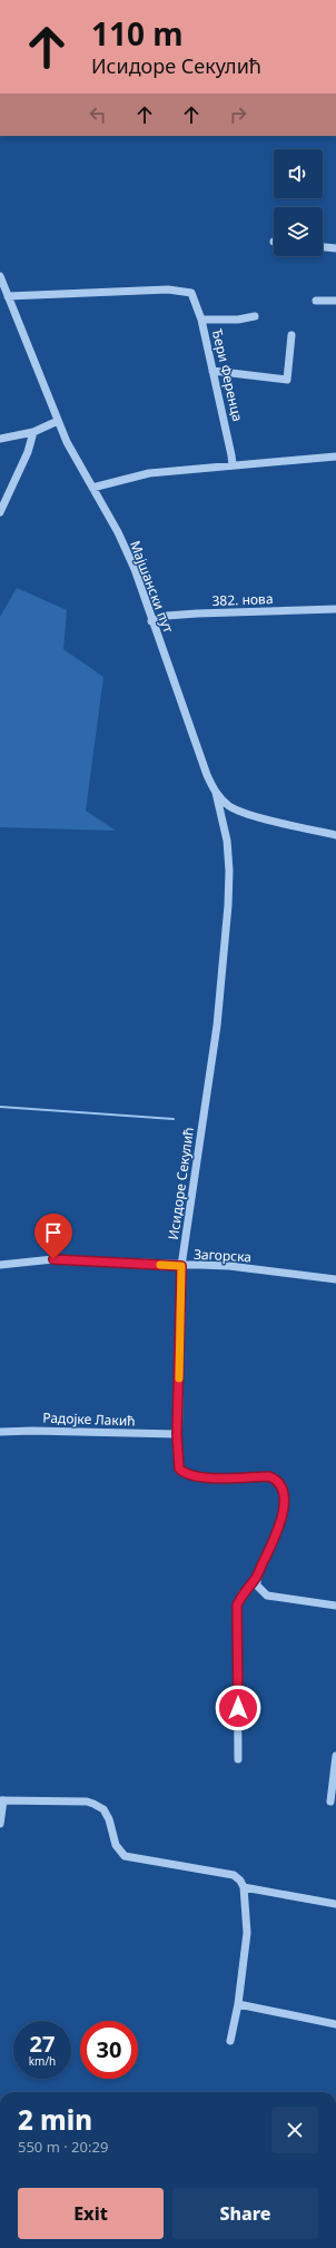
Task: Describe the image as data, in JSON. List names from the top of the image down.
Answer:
{
  "streets": {
    "street": [
      "Ђери Ференца",
      "Мајшански пут",
      "382. нова",
      "Исидоре Секулић",
      "Загорска",
      "Радојке Лакић"
    ]
  },
  "crossings": [
    ["Ђери Ференца", "Мајшански пут"],
    ["Мајшански пут", "382. нова"],
    ["Мајшански пут", "Исидоре Секулић"],
    ["Исидоре Секулић", "Загорска"],
    ["Исидоре Секулић", "Радојке Лакић"]
  ],
  "page": {
    "turn": ["110 m", "Исидоре Секулић"],
    "speed": "27 km/h",
    "limit": "30",
    "heading": ["2 min", "550 m · 20:29"],
    "buttons": ["Exit", "Share"]
  }
}
